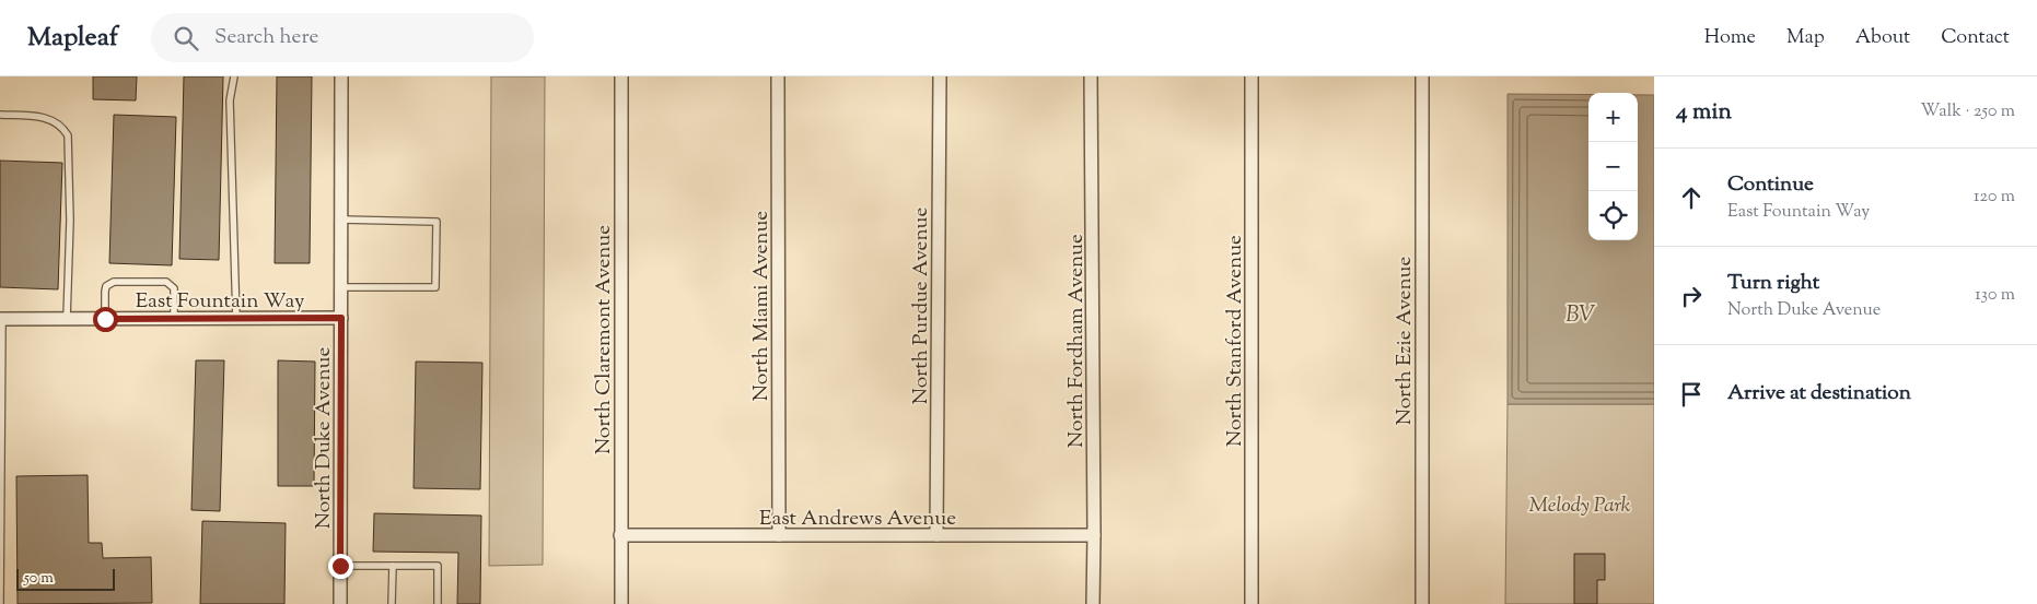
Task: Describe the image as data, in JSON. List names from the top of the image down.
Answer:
{
  "streets": {
    "street": [
      "East Fountain Way",
      "North Miami Avenue",
      "North Purdue Avenue",
      "North Claremont Avenue",
      "North Fordham Avenue",
      "North Stanford Avenue",
      "North Ezie Avenue",
      "North Duke Avenue",
      "East Andrews Avenue"
    ]
  },
  "crossings": [
    ["East Fountain Way", "North Duke Avenue"],
    ["North Miami Avenue", "East Andrews Avenue"],
    ["North Purdue Avenue", "East Andrews Avenue"],
    ["North Claremont Avenue", "East Andrews Avenue"],
    ["North Fordham Avenue", "East Andrews Avenue"]
  ],
  "water": ["BV"],
  "parks": ["Melody Park"],
  "scale_bar": "50 m",
  "page": {
    "header": "Mapleaf",
    "search": "Search here",
    "nav": [
      "Home",
      "Map",
      "About",
      "Contact"
    ],
    "heading": ["4 min", "Walk · 250 m"],
    "map_buttons": ["+", "−"],
    "list": [
      ["Continue", "East Fountain Way", "120 m"],
      ["Turn right", "North Duke Avenue", "130 m"],
      "Arrive at destination"
    ],
    "scale": "50 m"
  }
}
